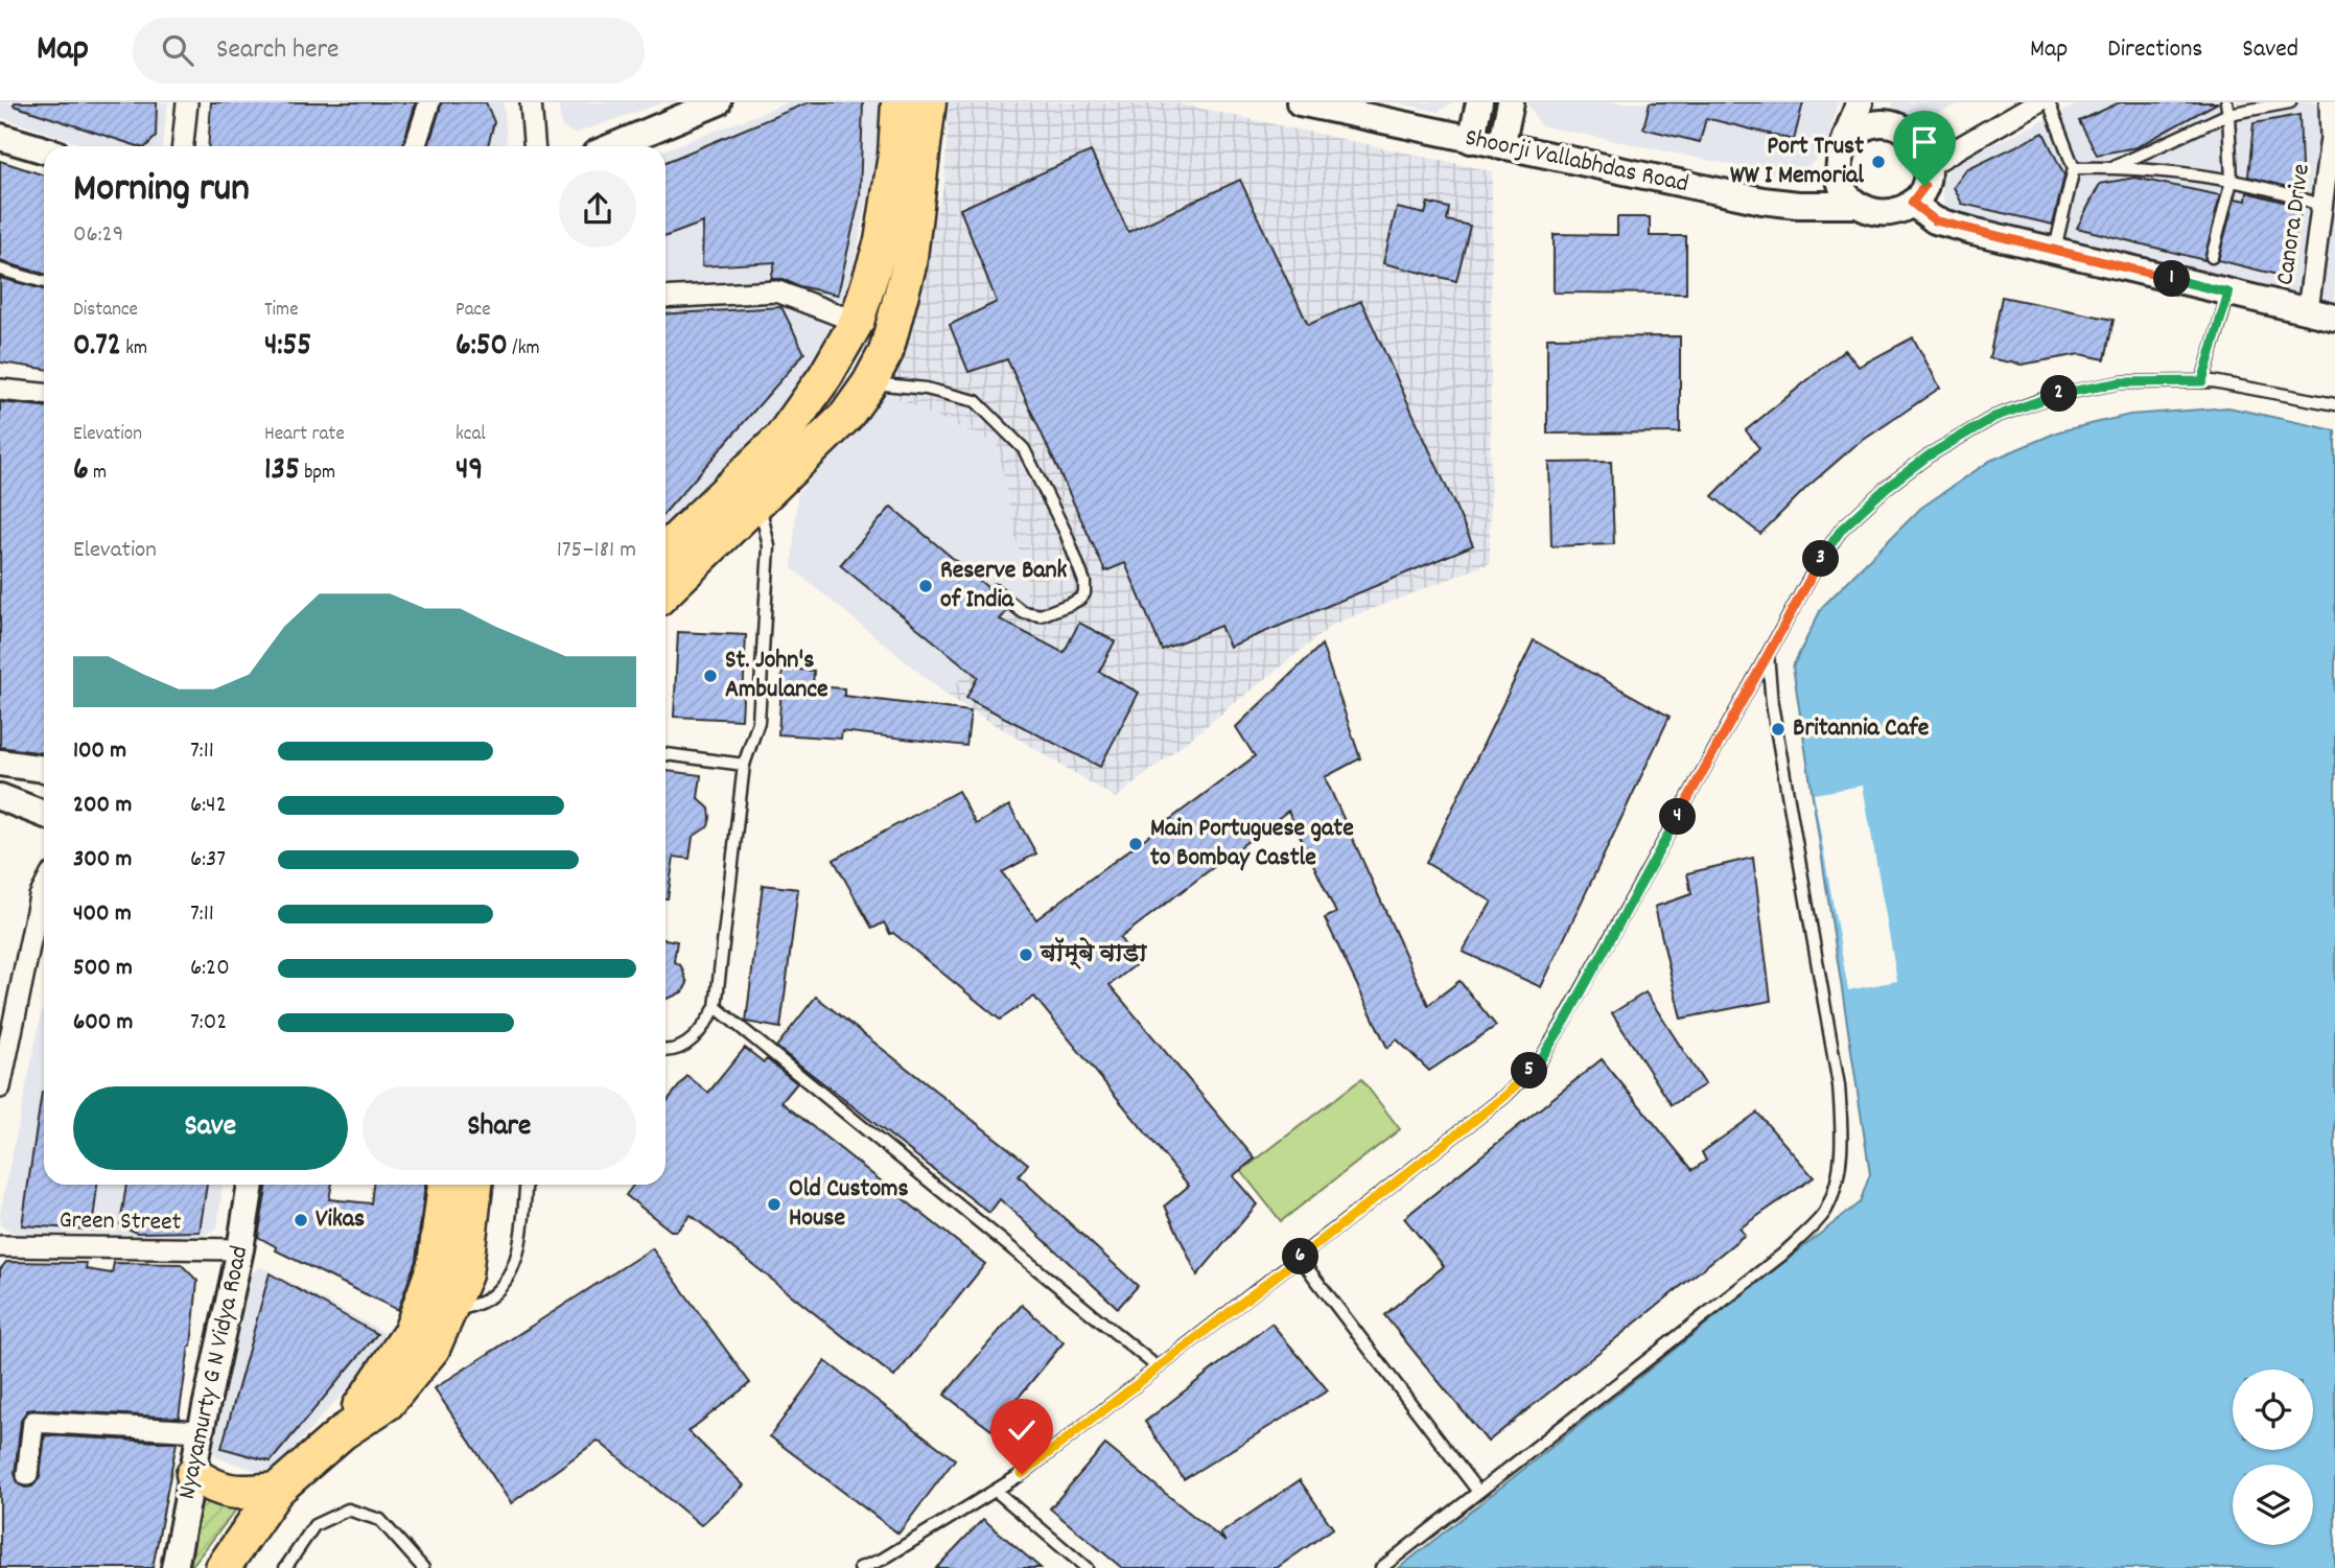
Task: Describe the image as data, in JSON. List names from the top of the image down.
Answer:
{
  "streets": {
    "street": [
      "Shoorji Vallabhdas Road",
      "Canora Drive",
      "Green Street",
      "Nyayamurty G N Vidya Road"
    ]
  },
  "crossings": [
    ["Green Street", "Nyayamurty G N Vidya Road"]
  ],
  "places": [
    "Port Trust WW I Memorial",
    "Reserve Bank of India",
    "St. John's Ambulance",
    "Britannia Cafe",
    "Main Portuguese gate to Bombay Castle",
    "बॉम्बे वाडा",
    "Old Customs House",
    "Vikas"
  ],
  "page": {
    "header": "Map",
    "search": "Search here",
    "nav": ["Map", "Directions", "Saved"],
    "heading": ["Morning run", "06:29"],
    "pins": [
      "1",
      "2",
      "3",
      "4",
      "5",
      "6"
    ],
    "stats": [
      ["Distance", "0.72 km"],
      ["Time", "4:55"],
      ["Pace", "6:50 /km"],
      ["Elevation", "6 m"],
      ["Heart rate", "135 bpm"],
      ["kcal", "49"]
    ],
    "chart": ["Elevation", "175–181 m"],
    "list": [
      {
        "name": "100 m",
        "note": "7:11"
      },
      {
        "name": "200 m",
        "note": "6:42"
      },
      {
        "name": "300 m",
        "note": "6:37"
      },
      {
        "name": "400 m",
        "note": "7:11"
      },
      {
        "name": "500 m",
        "note": "6:20"
      },
      {
        "name": "600 m",
        "note": "7:02"
      }
    ],
    "buttons": ["Save", "Share"]
  }
}
